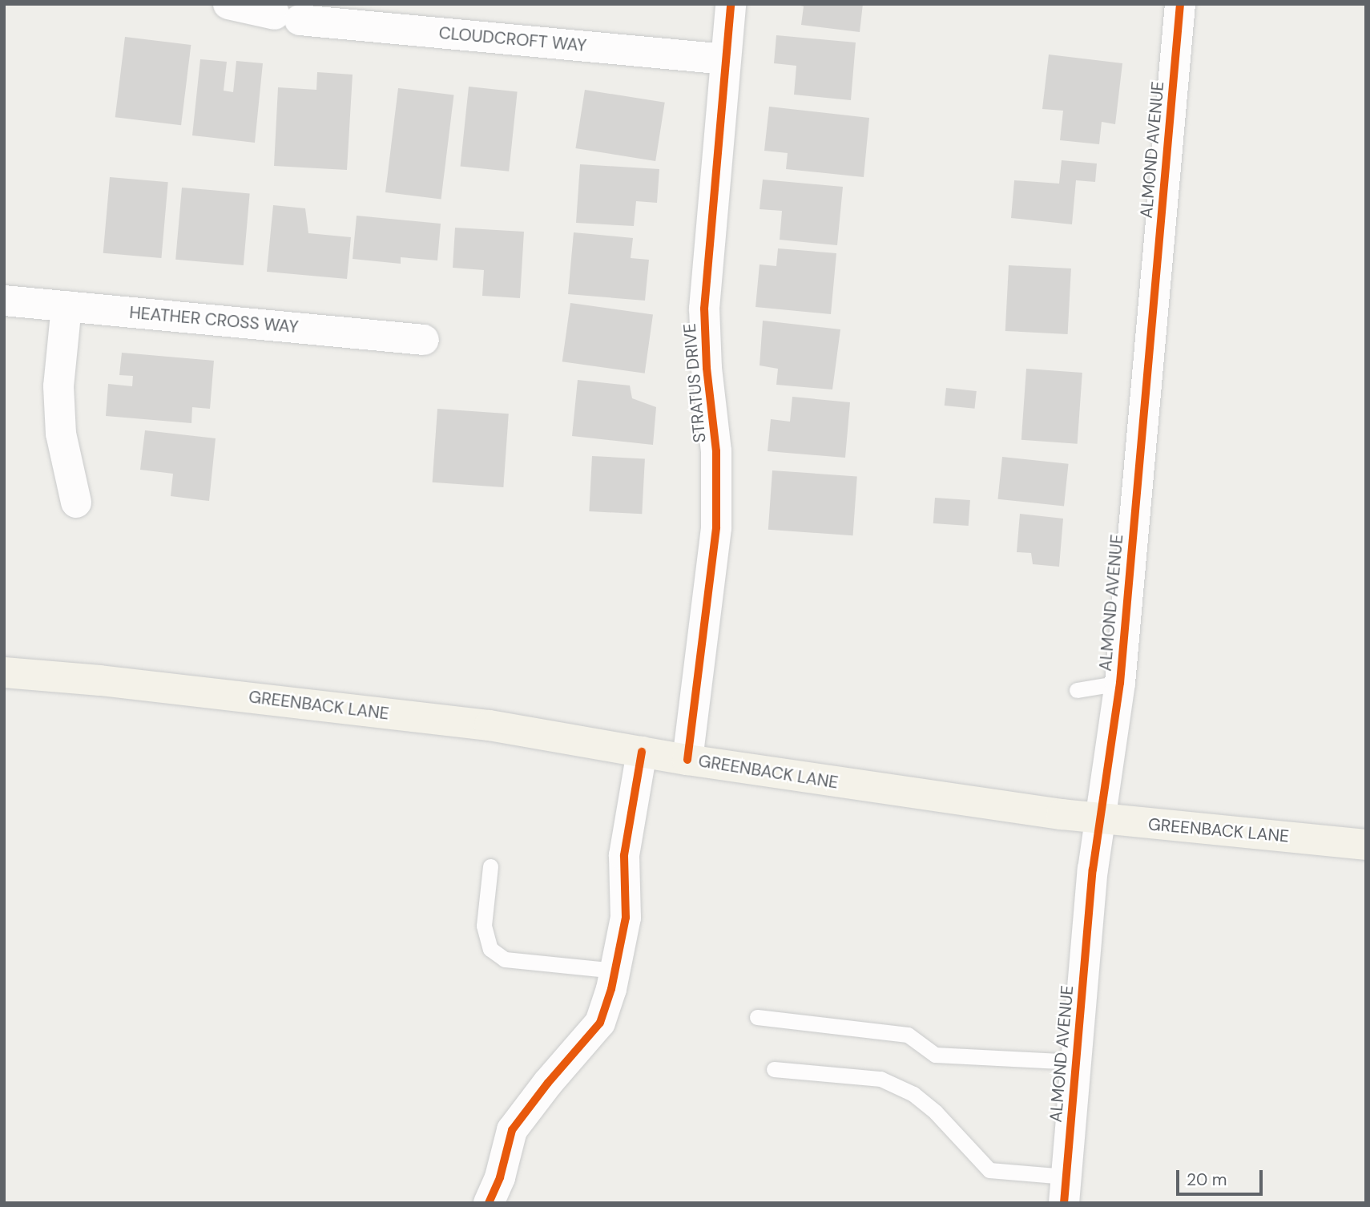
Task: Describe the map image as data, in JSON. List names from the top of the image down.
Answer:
{
  "streets": {
    "main road": ["GREENBACK LANE"],
    "street": [
      "CLOUDCROFT WAY",
      "ALMOND AVENUE",
      "HEATHER CROSS WAY",
      "STRATUS DRIVE"
    ]
  },
  "crossings": [
    ["CLOUDCROFT WAY", "STRATUS DRIVE"],
    ["ALMOND AVENUE", "GREENBACK LANE"],
    ["STRATUS DRIVE", "GREENBACK LANE"]
  ],
  "scale_bar": "20 m"
}
